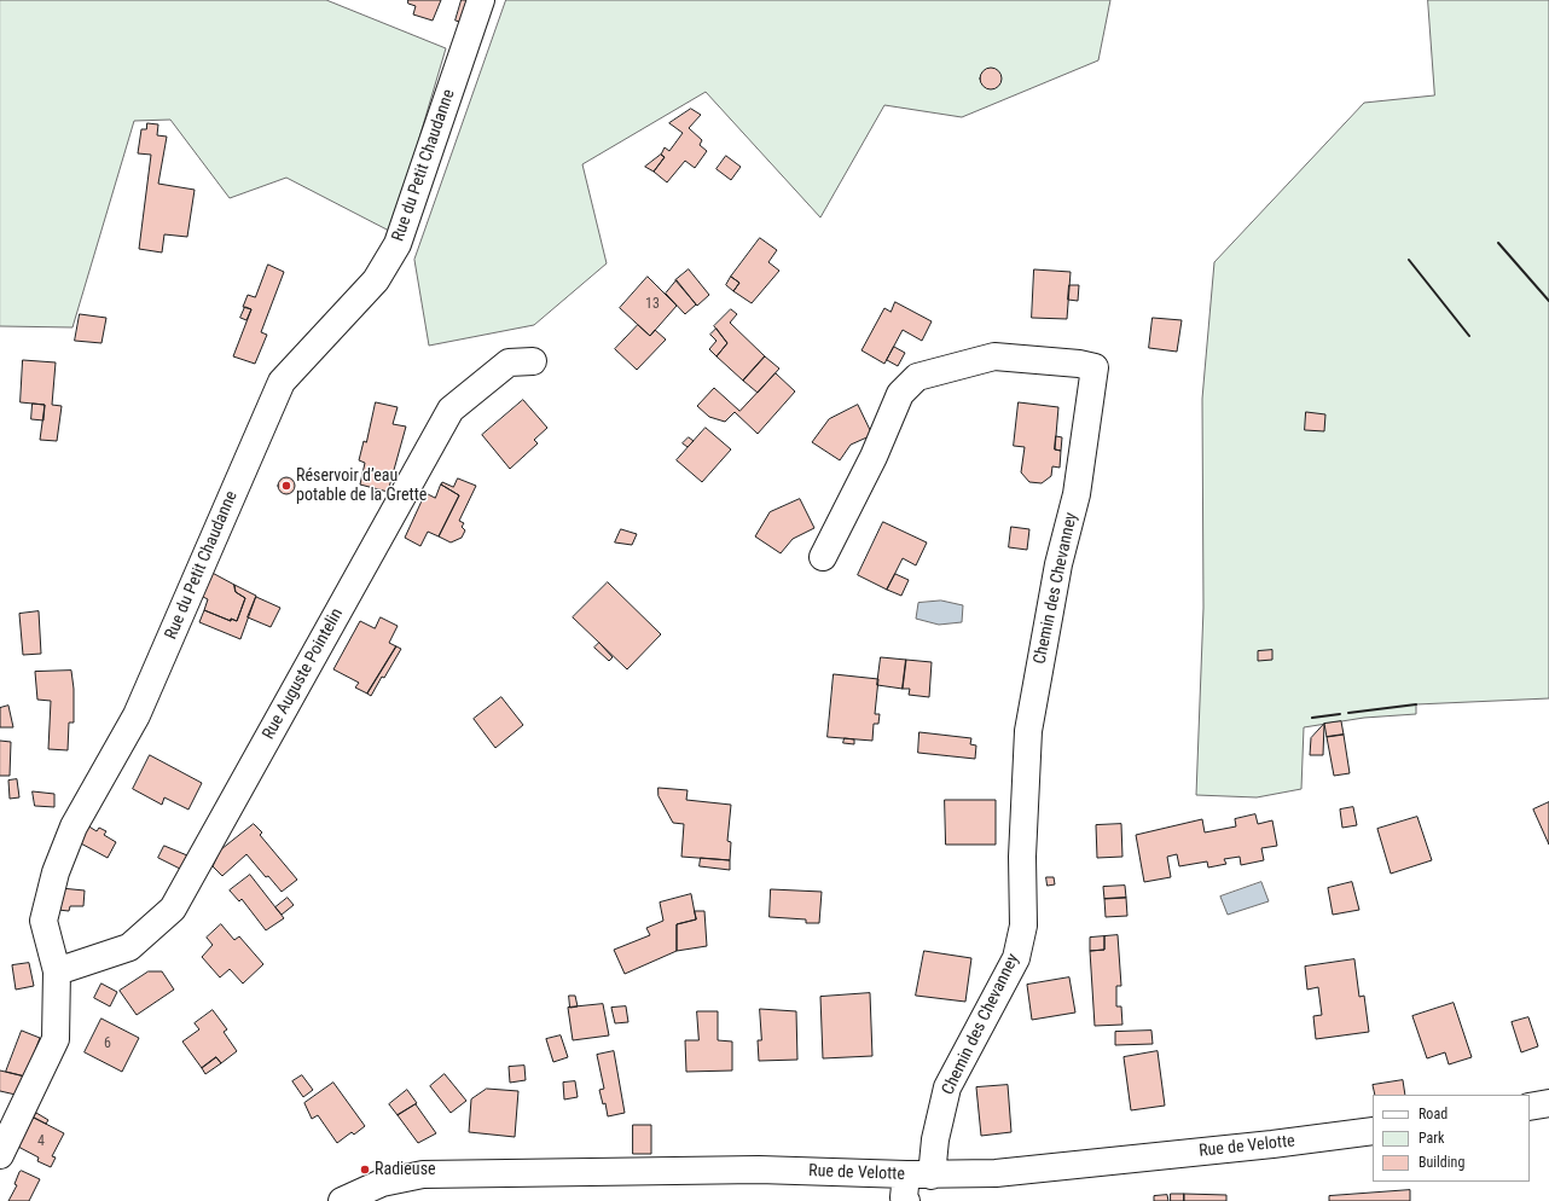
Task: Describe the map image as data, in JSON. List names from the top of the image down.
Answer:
{
  "streets": {
    "street": [
      "Rue du Petit Chaudanne",
      "Chemin des Chevanney",
      "Rue Auguste Pointelin",
      "Rue de Velotte"
    ]
  },
  "crossings": [
    ["Rue du Petit Chaudanne", "Rue Auguste Pointelin"],
    ["Chemin des Chevanney", "Rue de Velotte"]
  ],
  "places": ["Réservoir d’eau potable de la Grette", "Radieuse"],
  "house_numbers": ["13", "6", "4"],
  "legend": ["Road", "Park", "Building"]
}
